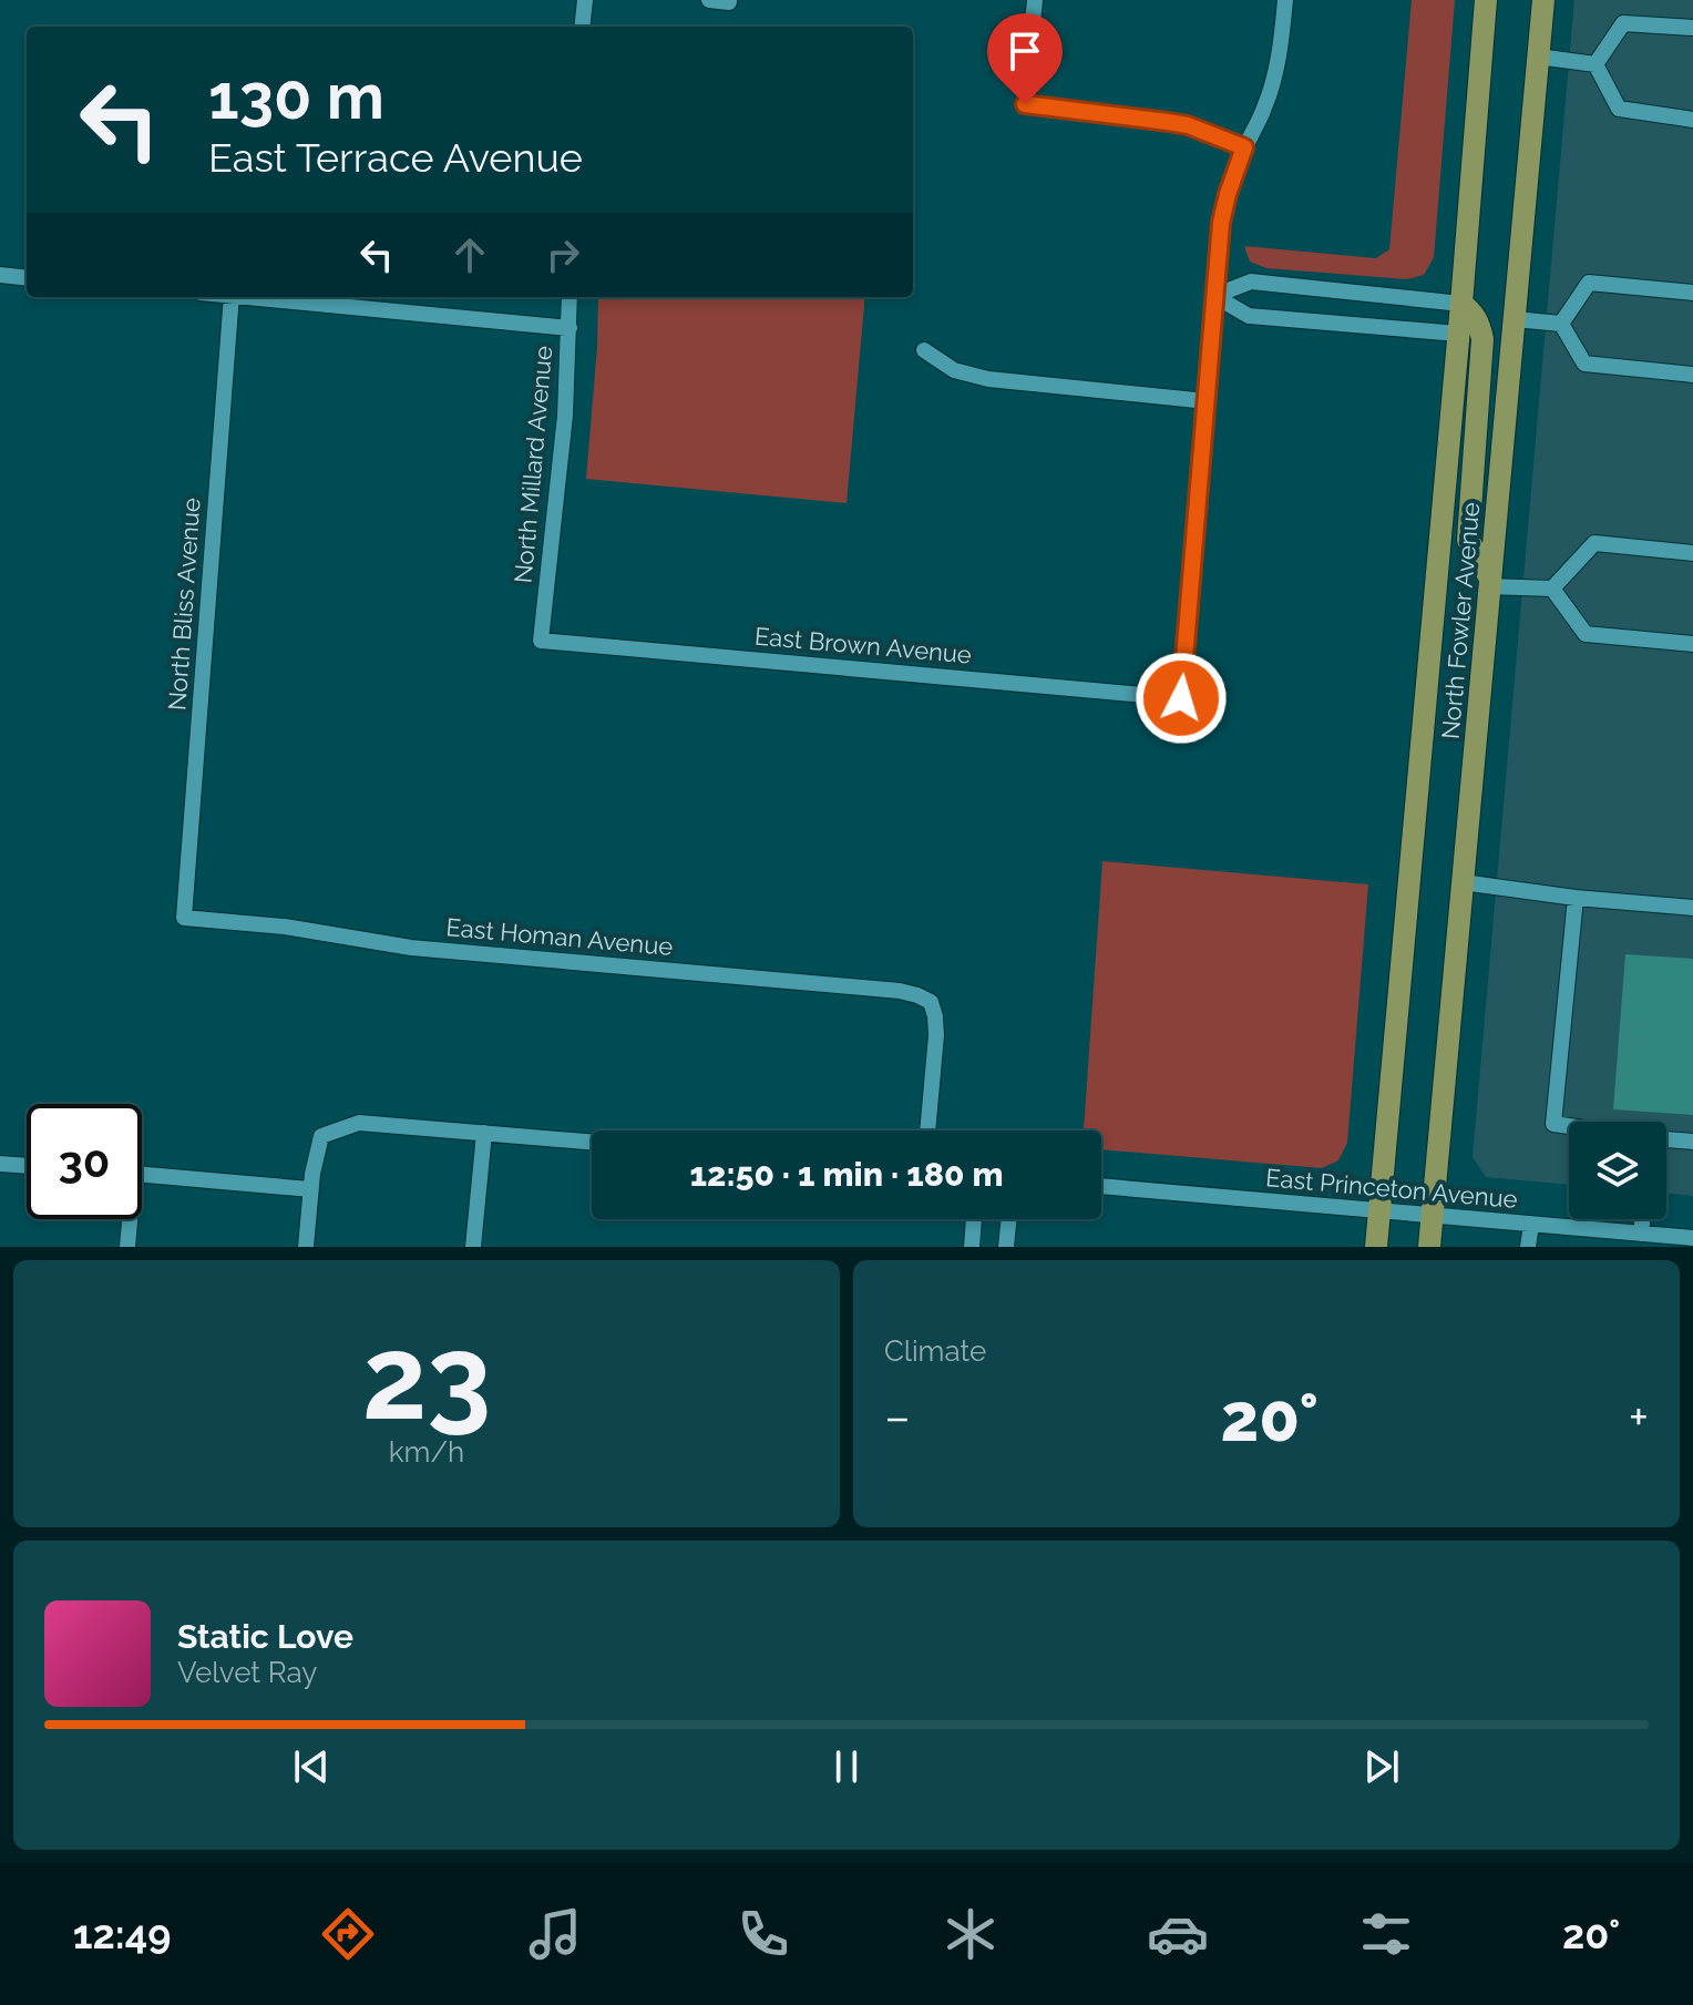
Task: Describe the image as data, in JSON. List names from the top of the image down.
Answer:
{
  "streets": {
    "main road": ["North Fowler Avenue"],
    "street": [
      "North Millard Avenue",
      "North Bliss Avenue",
      "East Brown Avenue",
      "East Homan Avenue",
      "East Princeton Avenue"
    ]
  },
  "crossings": [
    ["North Millard Avenue", "East Brown Avenue"],
    ["North Bliss Avenue", "East Homan Avenue"],
    ["North Fowler Avenue", "East Princeton Avenue"]
  ],
  "page": {
    "turn": ["130 m", "East Terrace Avenue"],
    "limit": "30",
    "trip": "12:50 · 1 min · 180 m",
    "tile": [
      ["23", "km/h"],
      "Climate"
    ],
    "heat": ["−", "20°", "+"],
    "song": ["Static Love", "Velvet Ray"],
    "tabs": ["12:49", "20°"]
  }
}
